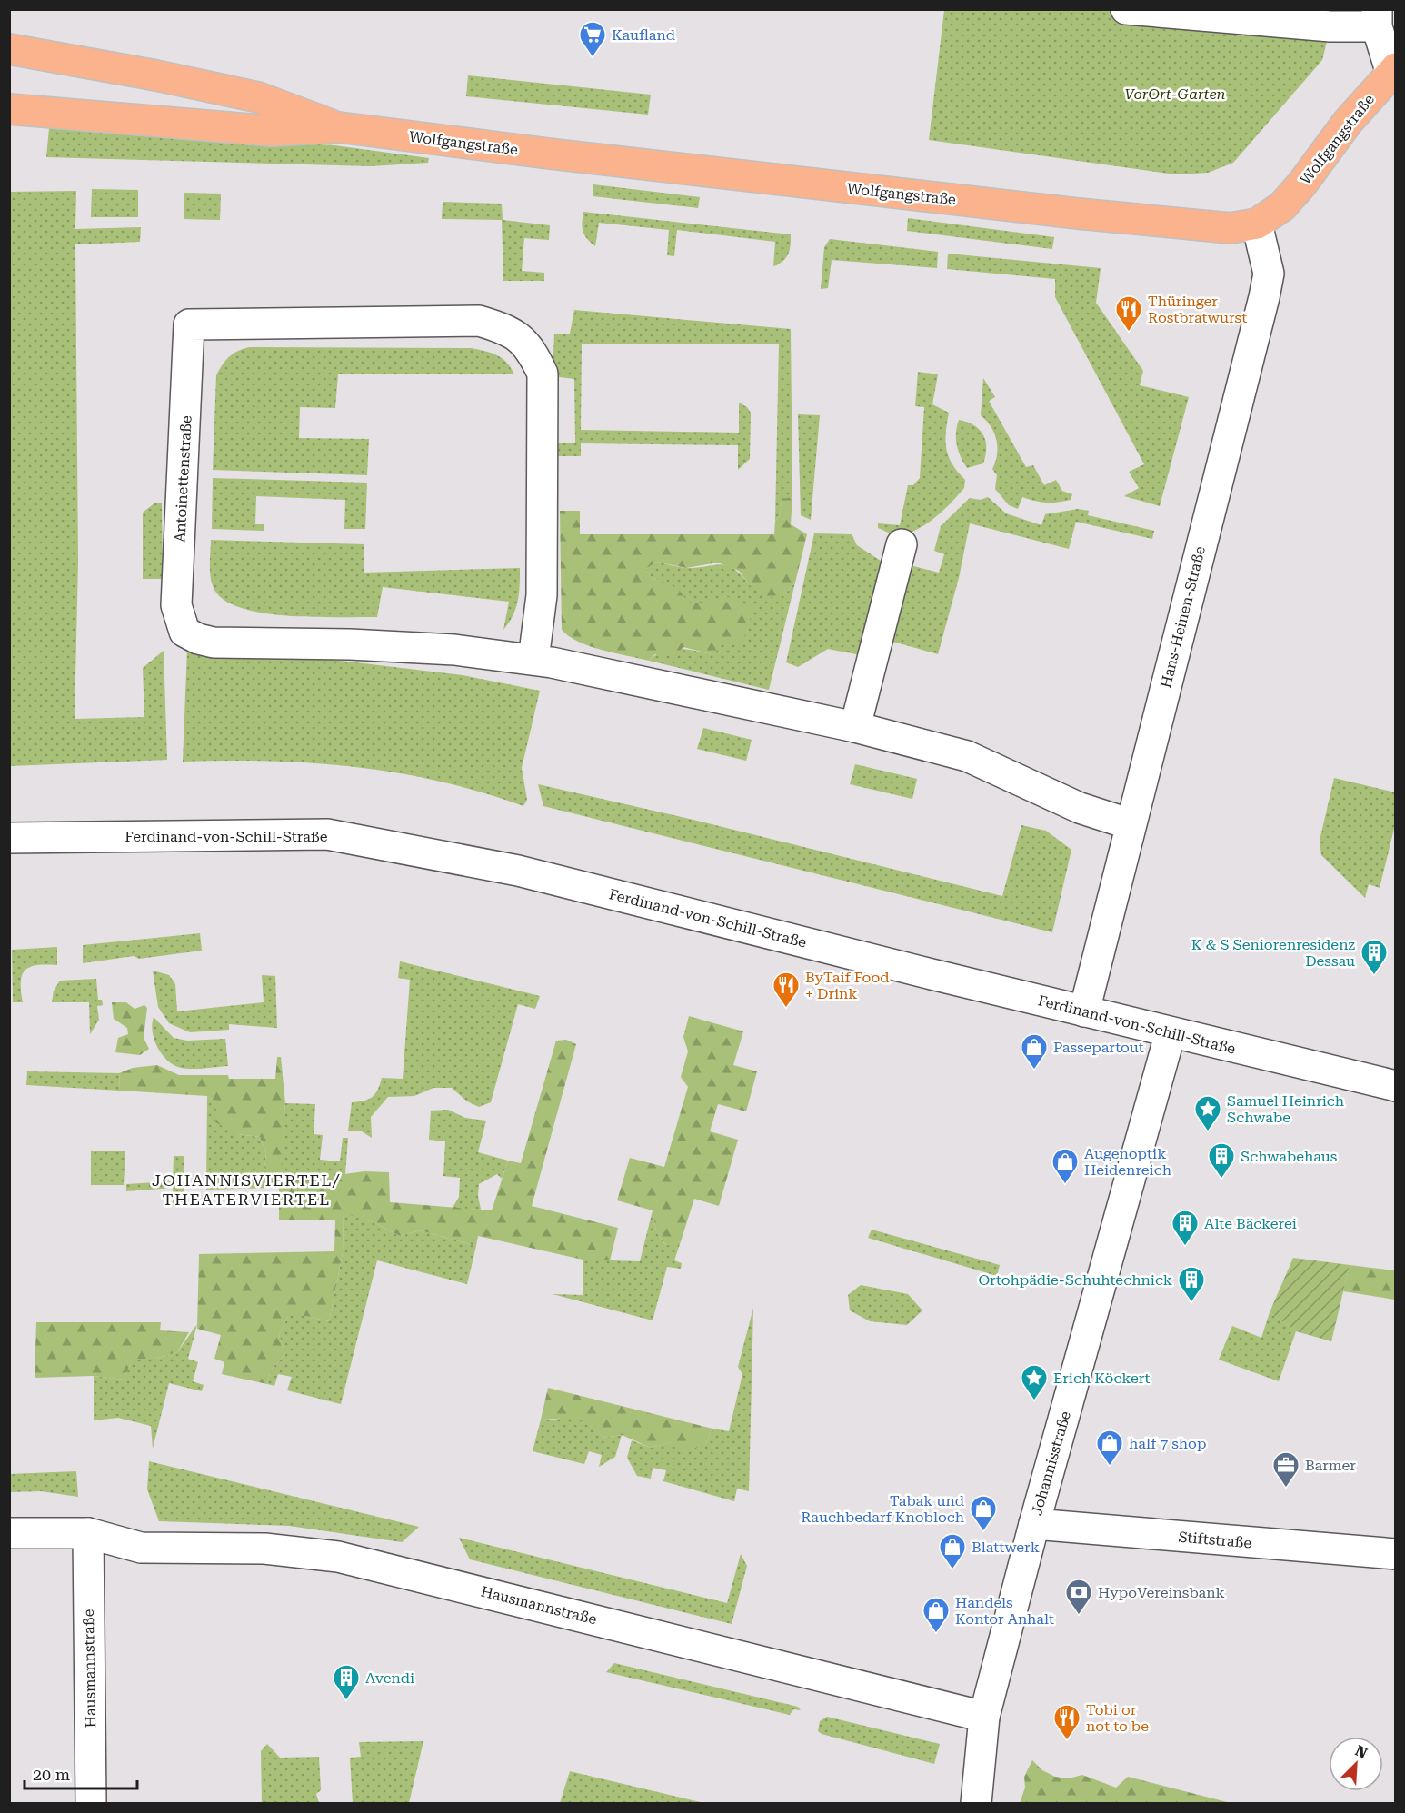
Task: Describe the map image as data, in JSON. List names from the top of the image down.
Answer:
{
  "streets": {
    "main road": ["Wolfgangstraße"],
    "street": [
      "Antoinettenstraße",
      "Hans-Heinen-Straße",
      "Ferdinand-von-Schill-Straße",
      "Johannisstraße",
      "Stiftstraße",
      "Hausmannstraße"
    ]
  },
  "crossings": [
    ["Wolfgangstraße", "Hans-Heinen-Straße"],
    ["Hans-Heinen-Straße", "Ferdinand-von-Schill-Straße"],
    ["Ferdinand-von-Schill-Straße", "Johannisstraße"],
    ["Johannisstraße", "Stiftstraße"],
    ["Johannisstraße", "Hausmannstraße"]
  ],
  "districts": ["JOHANNISVIERTEL/ THEATERVIERTEL"],
  "parks": ["VorOrt-Garten"],
  "places": {
    "supermarket": ["Kaufland"],
    "restaurant": ["Thüringer Rostbratwurst", "ByTaif Food + Drink", "Tobi or not to be"],
    "building": [
      "K & S Seniorenresidenz Dessau",
      "Schwabehaus",
      "Alte Bäckerei",
      "Ortohpädie-Schuhtechnick",
      "Avendi"
    ],
    "shop": [
      "Passepartout",
      "Augenoptik Heidenreich",
      "half 7 shop",
      "Tabak und Rauchbedarf Knobloch",
      "Blattwerk",
      "Handels Kontor Anhalt"
    ],
    "place": ["Samuel Heinrich Schwabe", "Erich Köckert"],
    "office": ["Barmer"],
    "bank": ["HypoVereinsbank"]
  },
  "scale_bar": "20 m",
  "north": "top right"
}
